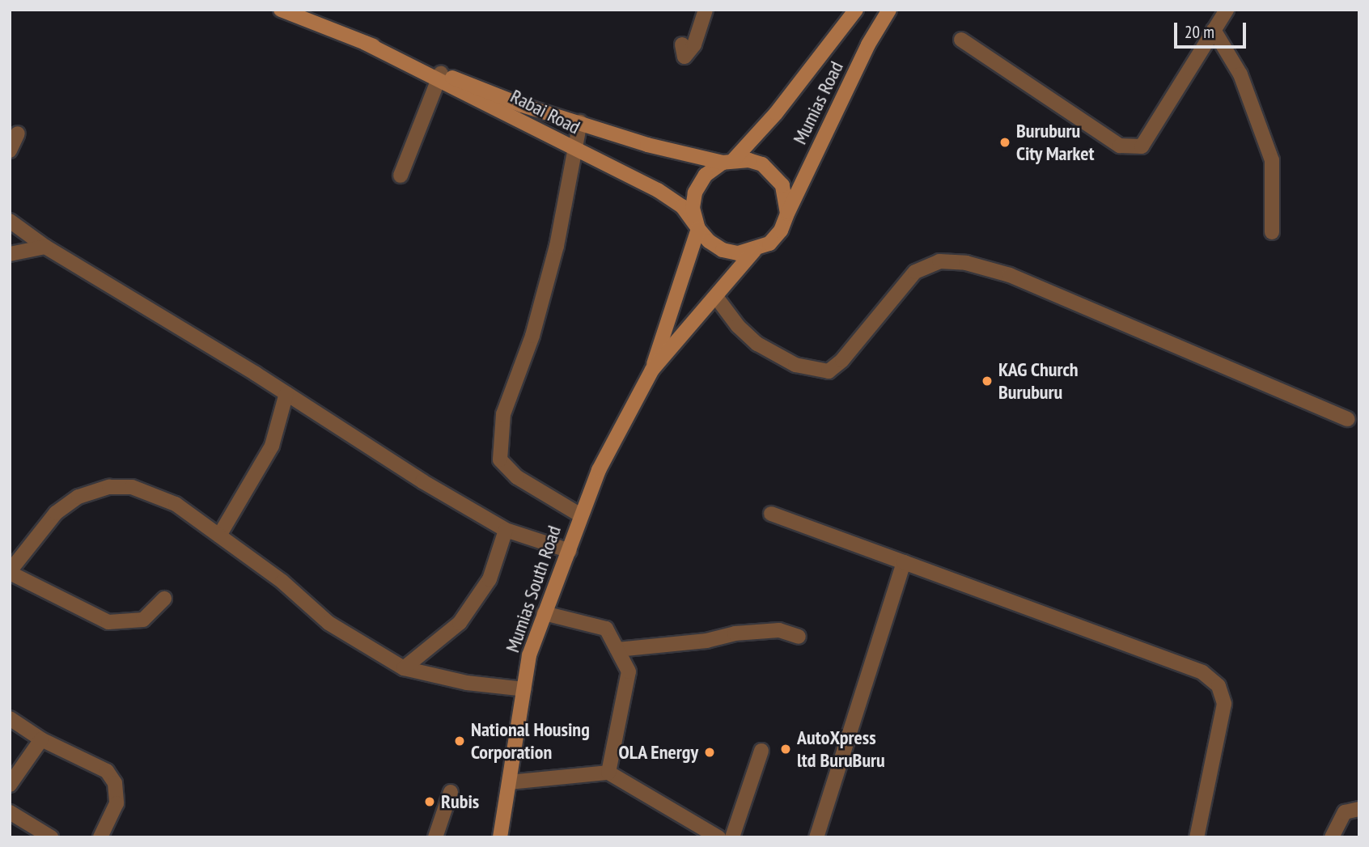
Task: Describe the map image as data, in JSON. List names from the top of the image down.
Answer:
{
  "streets": {
    "main road": ["Mumias Road", "Rabai Road", "Mumias South Road"]
  },
  "crossings": [
    ["Mumias Road", "Rabai Road"],
    ["Mumias Road", "Mumias South Road"],
    ["Rabai Road", "Mumias South Road"]
  ],
  "places": [
    "Buruburu City Market",
    "KAG Church Buruburu",
    "National Housing Corporation",
    "AutoXpress ltd BuruBuru",
    "OLA Energy",
    "Rubis"
  ],
  "scale_bar": "20 m"
}
